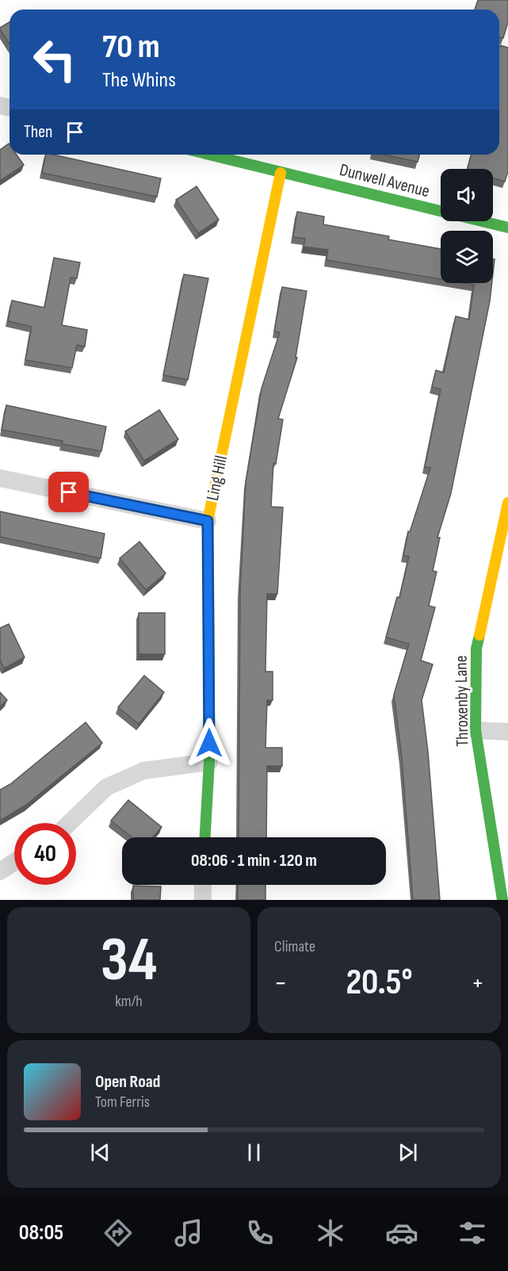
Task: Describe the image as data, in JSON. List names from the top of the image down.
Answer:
{
  "streets": {
    "street": ["Dunwell Avenue", "Ling Hill", "Throxenby Lane"]
  },
  "crossings": [
    ["Dunwell Avenue", "Ling Hill"]
  ],
  "page": {
    "turn": ["70 m", "The Whins"],
    "then": "Then",
    "limit": "40",
    "trip": "08:06 · 1 min · 120 m",
    "tile": [
      ["34", "km/h"],
      "Climate"
    ],
    "heat": ["−", "20.5°", "+"],
    "song": ["Open Road", "Tom Ferris"],
    "tabs": "08:05"
  }
}
